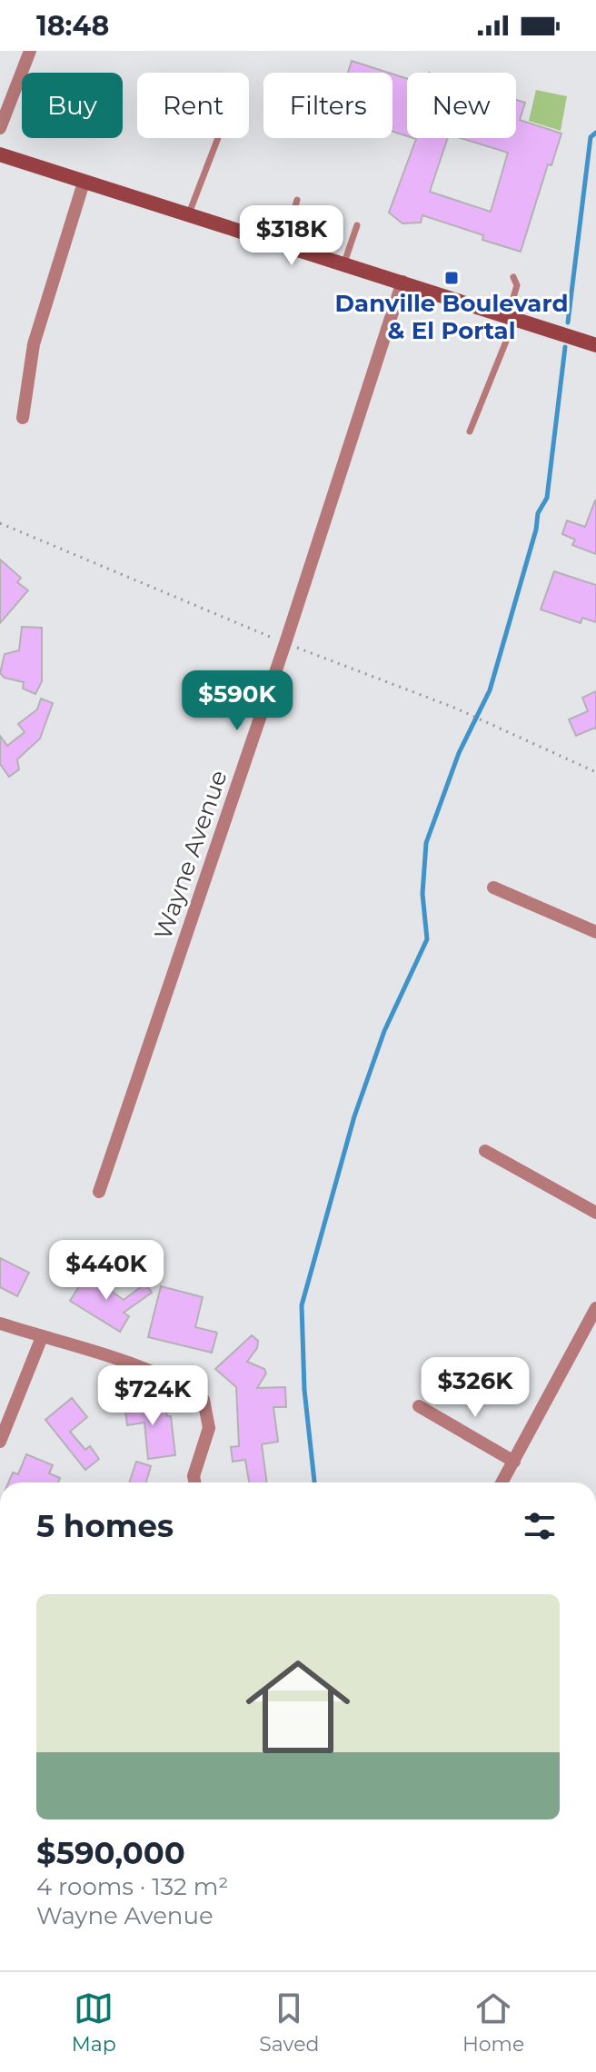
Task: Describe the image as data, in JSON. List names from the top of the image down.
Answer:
{
  "streets": {
    "street": ["Wayne Avenue"]
  },
  "places": {
    "transit": ["Danville Boulevard & El Portal"]
  },
  "page": {
    "status": "18:48",
    "chip": [
      "Buy",
      "Rent",
      "Filters",
      "New"
    ],
    "price": [
      "$318K",
      "$590K",
      "$440K",
      "$326K",
      "$724K"
    ],
    "heading": "5 homes",
    "list": [
      {
        "name": "$590,000",
        "note": "4 rooms · 132 m² · Wayne Avenue"
      }
    ],
    "tabs": ["Map", "Saved", "Home"]
  }
}
